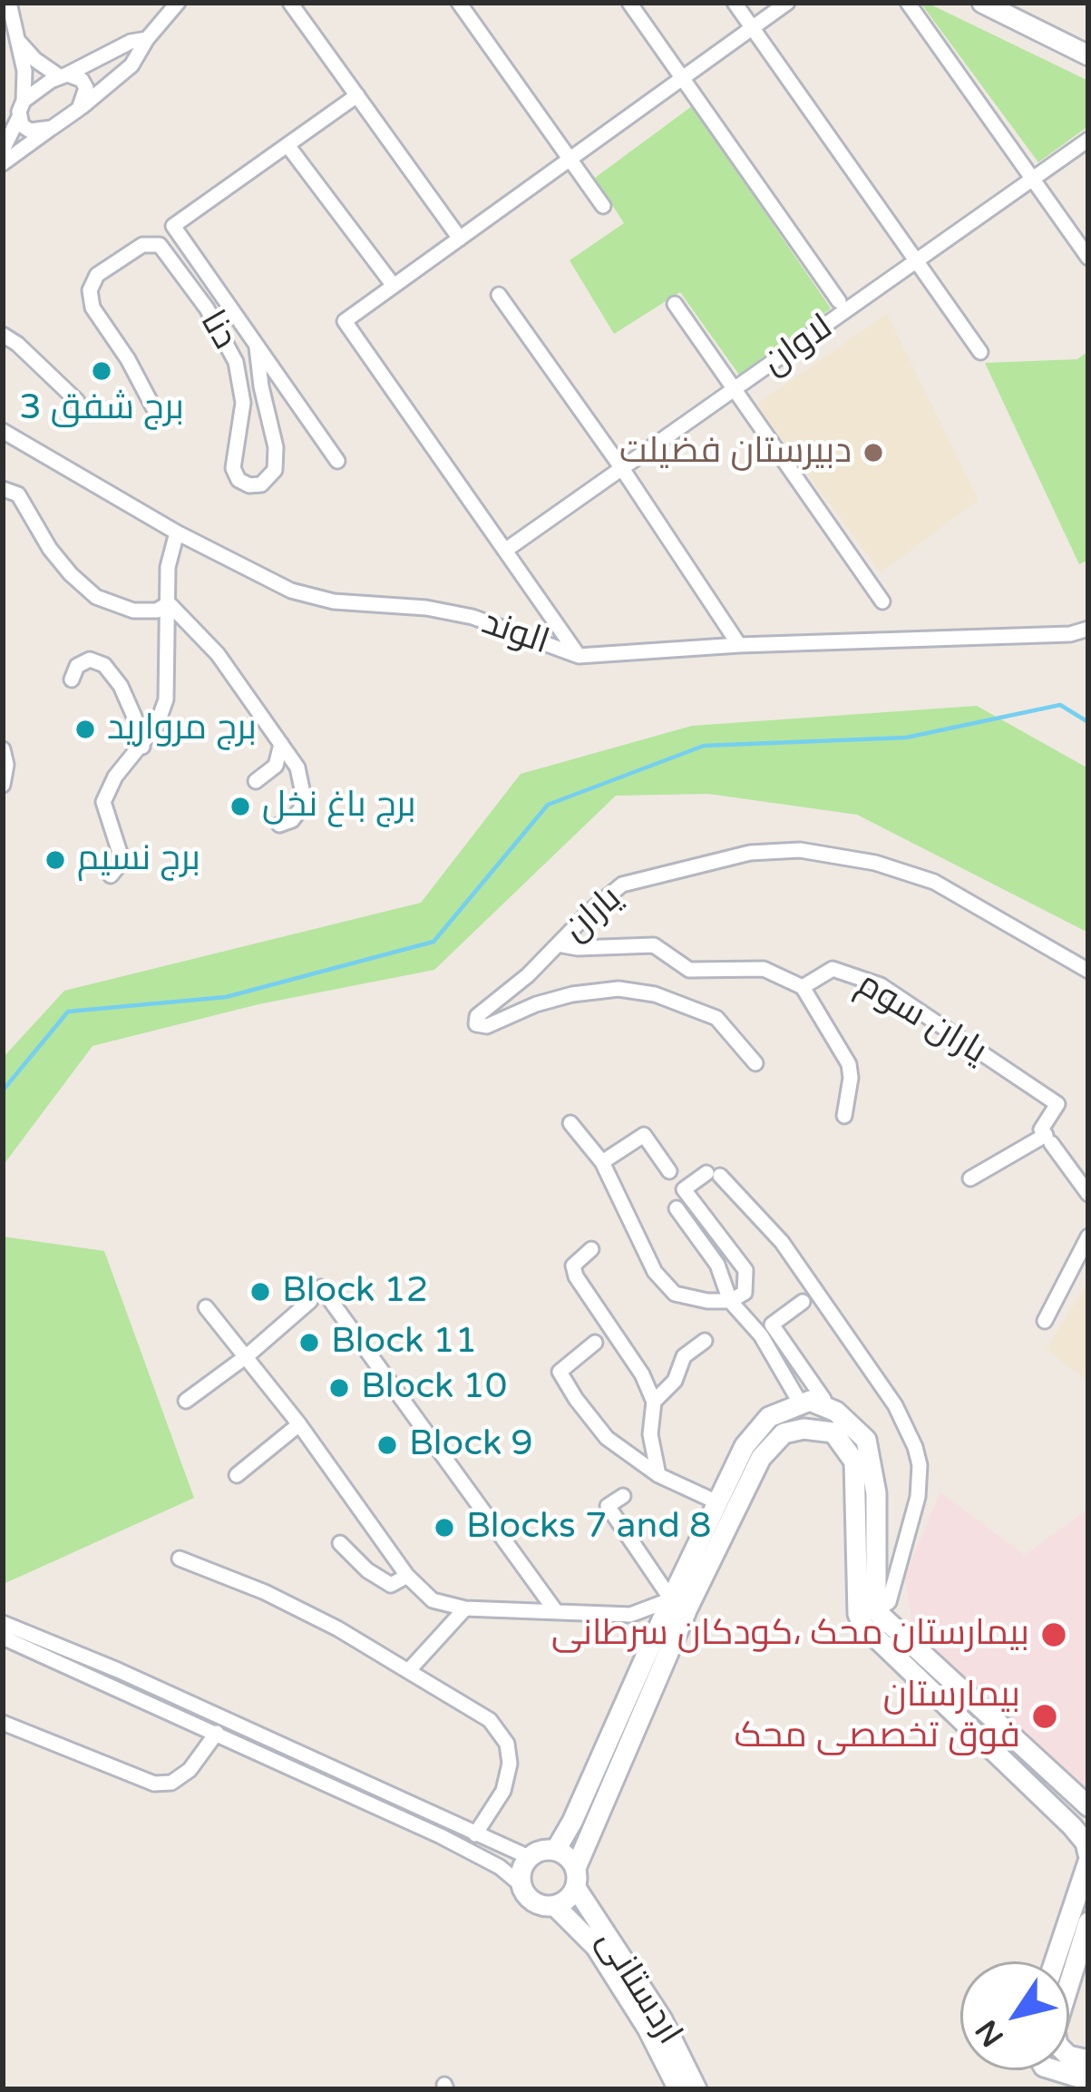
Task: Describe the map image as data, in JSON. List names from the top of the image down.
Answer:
{
  "streets": {
    "main road": ["اردستانی"],
    "street": [
      "دنا",
      "لاوان",
      "الوند",
      "یاران",
      "یاران سوم"
    ]
  },
  "crossings": [
    ["یاران", "یاران سوم"]
  ],
  "places": [
    "برج شفق 3",
    "دبیرستان فضیلت",
    "برج مروارید",
    "برج باغ نخل",
    "برج نسیم",
    "Block 12",
    "Block 11",
    "Block 10",
    "Block 9",
    "Blocks 7 and 8",
    "بیمارستان محک ،کودکان سرطانی",
    "بیمارستان فوق تخصصی محک"
  ],
  "north": "bottom left"
}
